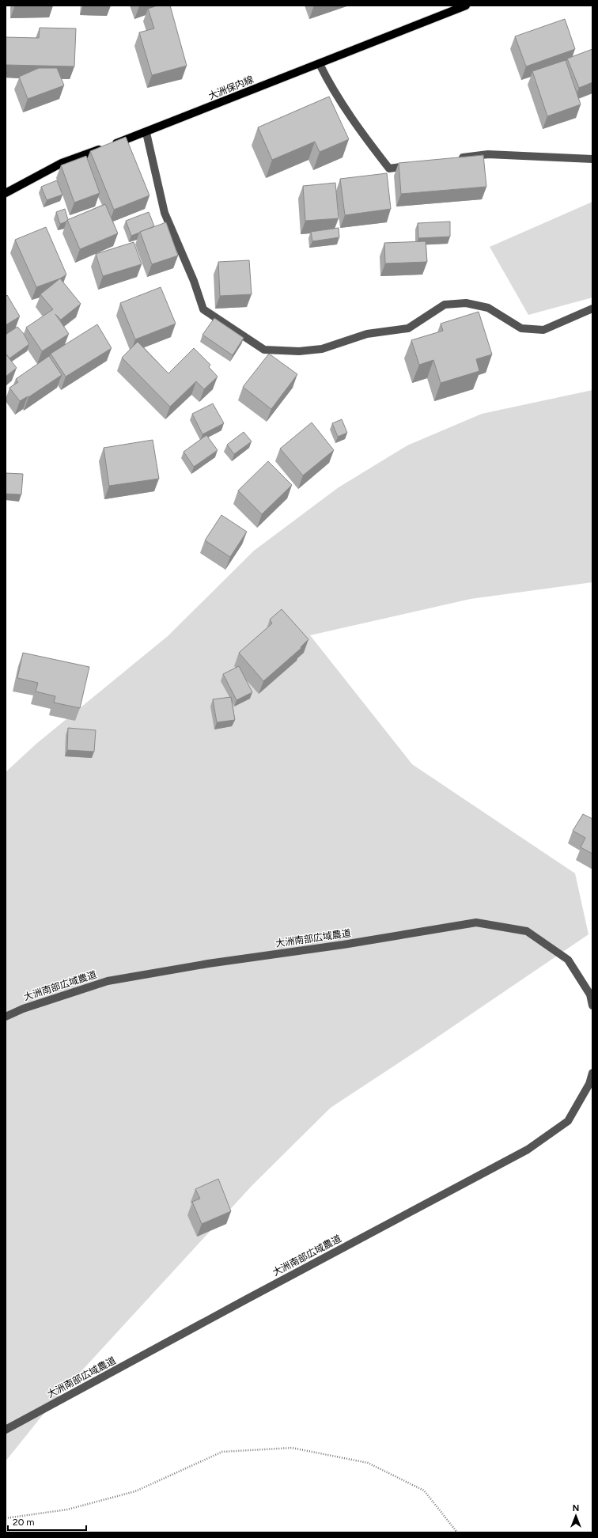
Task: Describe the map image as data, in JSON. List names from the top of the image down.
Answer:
{
  "streets": {
    "main road": ["大洲保内線"],
    "street": ["大洲南部広域農道"]
  },
  "scale_bar": "20 m",
  "north": "top"
}
